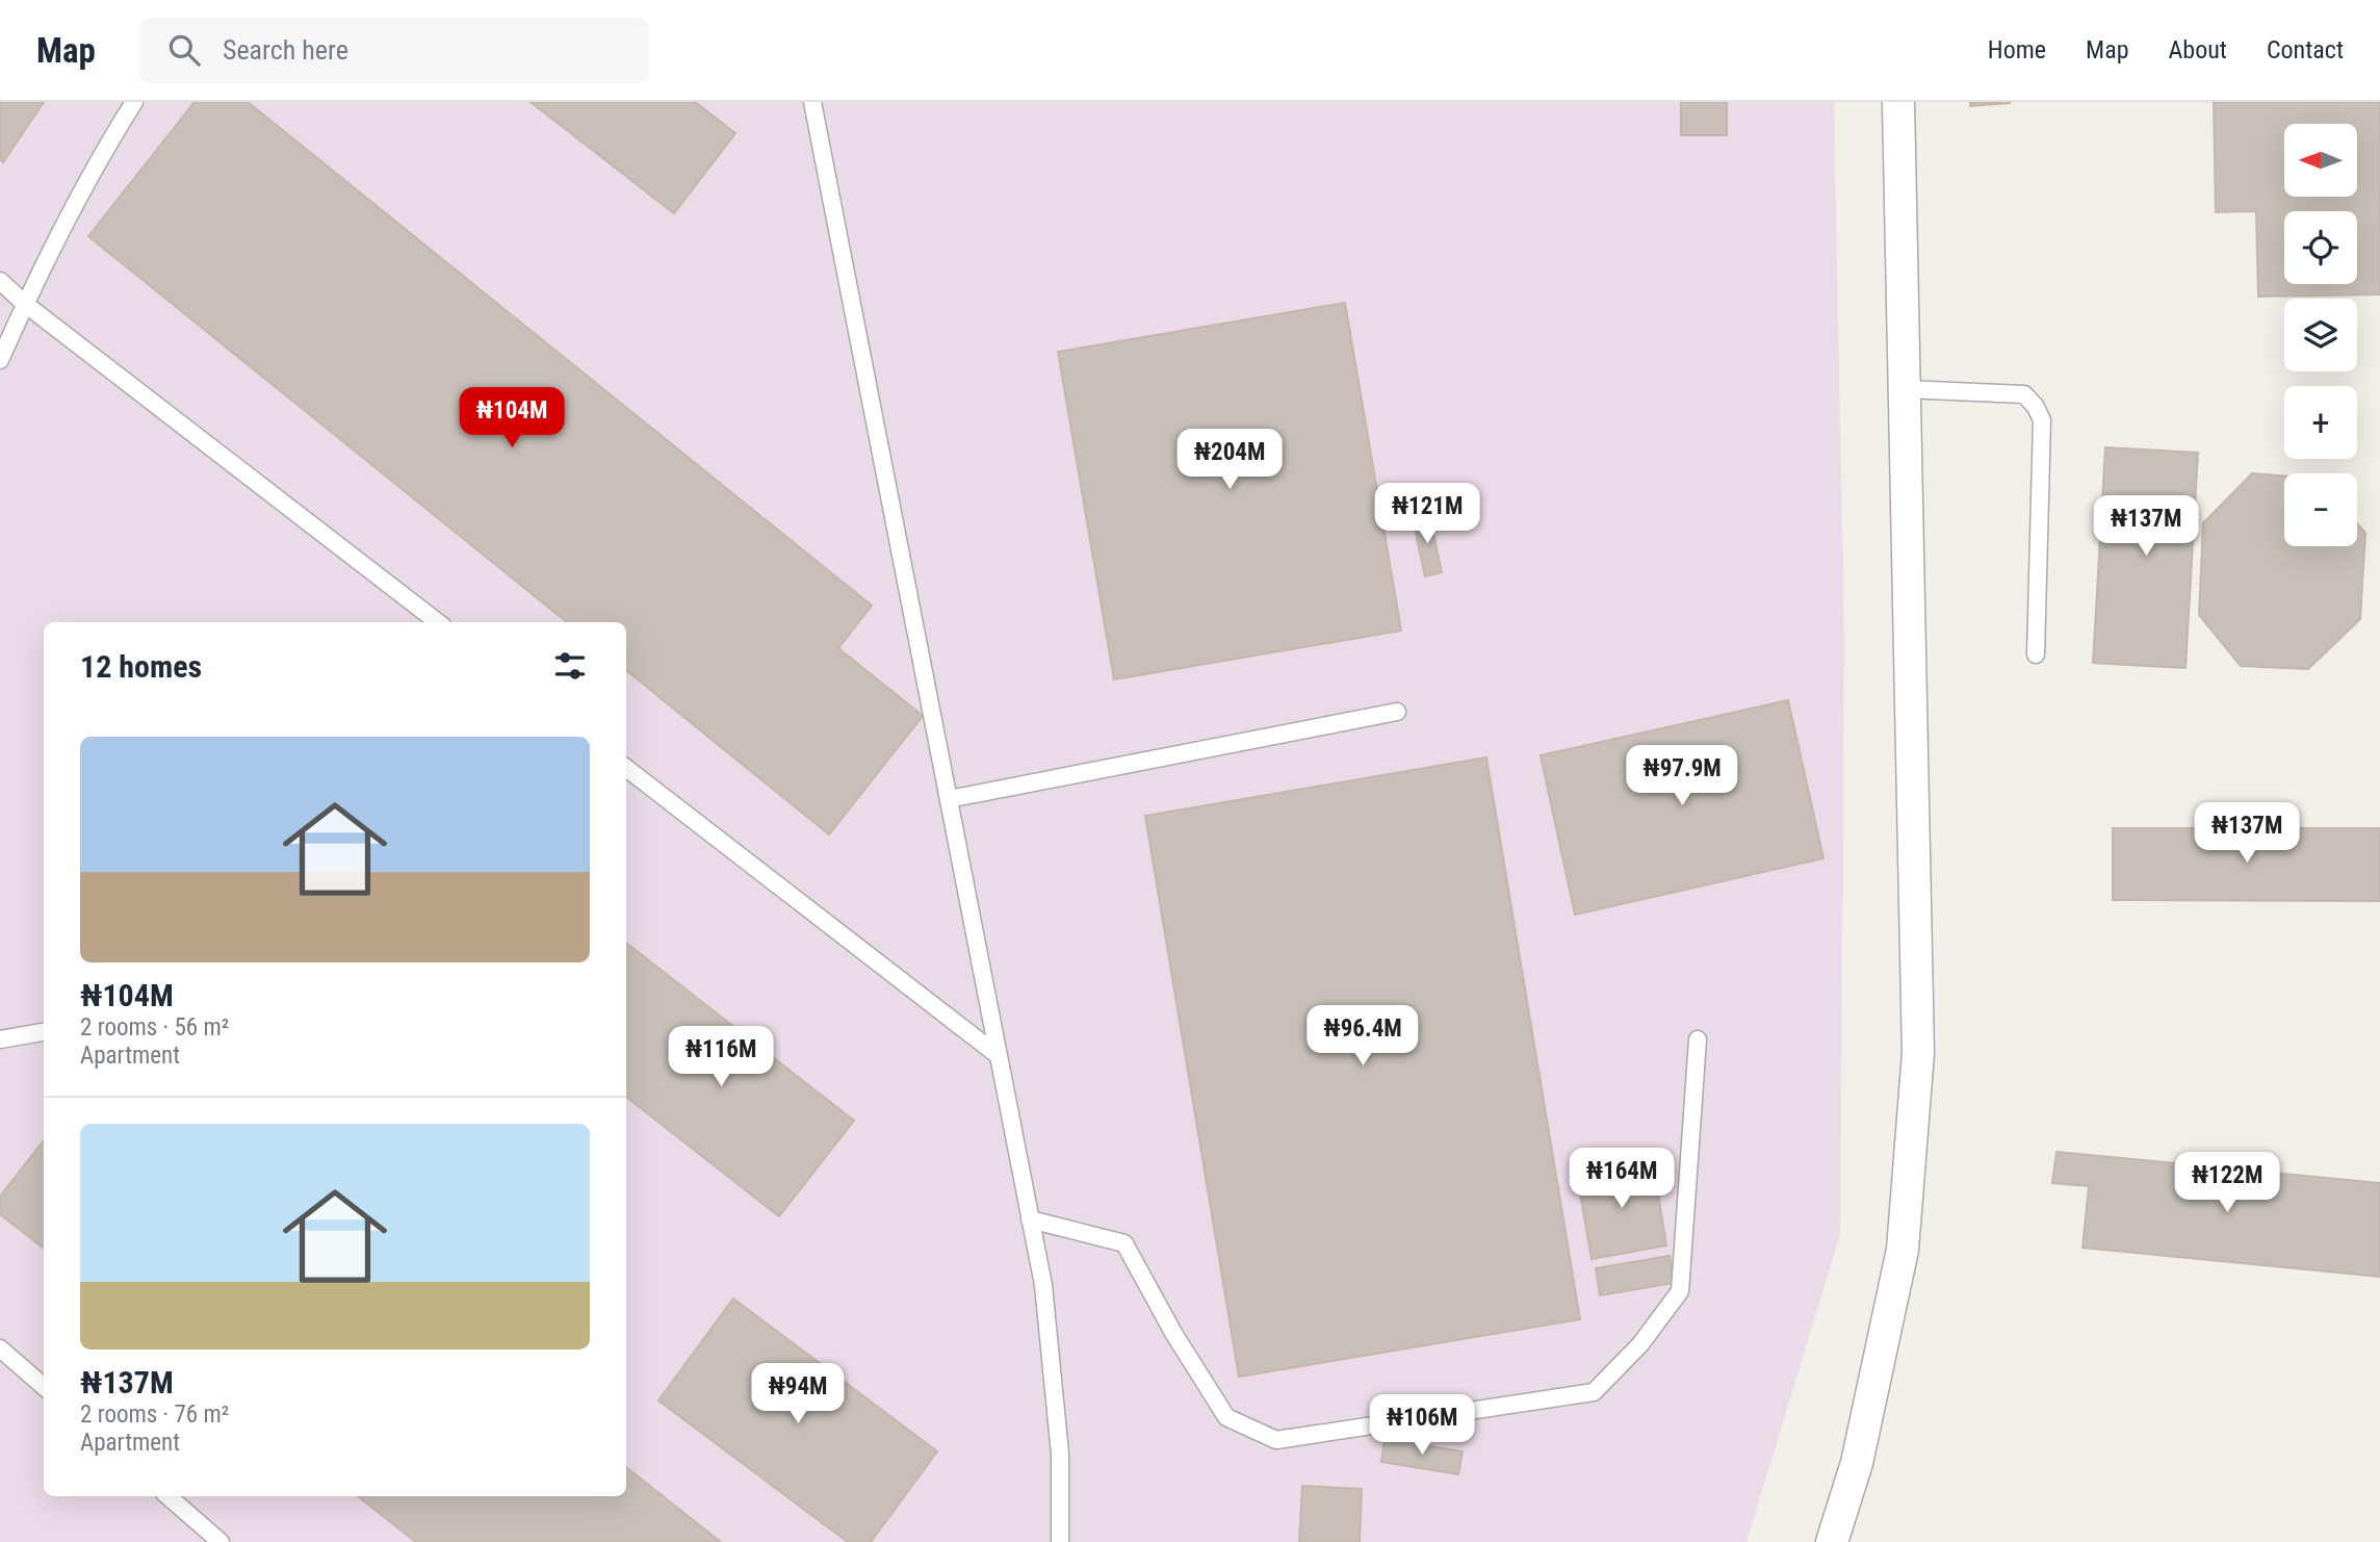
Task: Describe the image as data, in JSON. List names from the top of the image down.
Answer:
{
  "north": "left",
  "page": {
    "header": "Map",
    "search": "Search here",
    "nav": [
      "Home",
      "Map",
      "About",
      "Contact"
    ],
    "map_buttons": ["+", "−"],
    "price": [
      "₦104M",
      "₦204M",
      "₦121M",
      "₦137M",
      "₦97.9M",
      "₦137M",
      "₦96.4M",
      "₦116M",
      "₦164M",
      "₦122M",
      "₦94M",
      "₦106M"
    ],
    "heading": "12 homes",
    "list": [
      {
        "name": "₦104M",
        "note": "2 rooms · 56 m² · Apartment"
      },
      {
        "name": "₦137M",
        "note": "2 rooms · 76 m² · Apartment"
      }
    ]
  }
}
